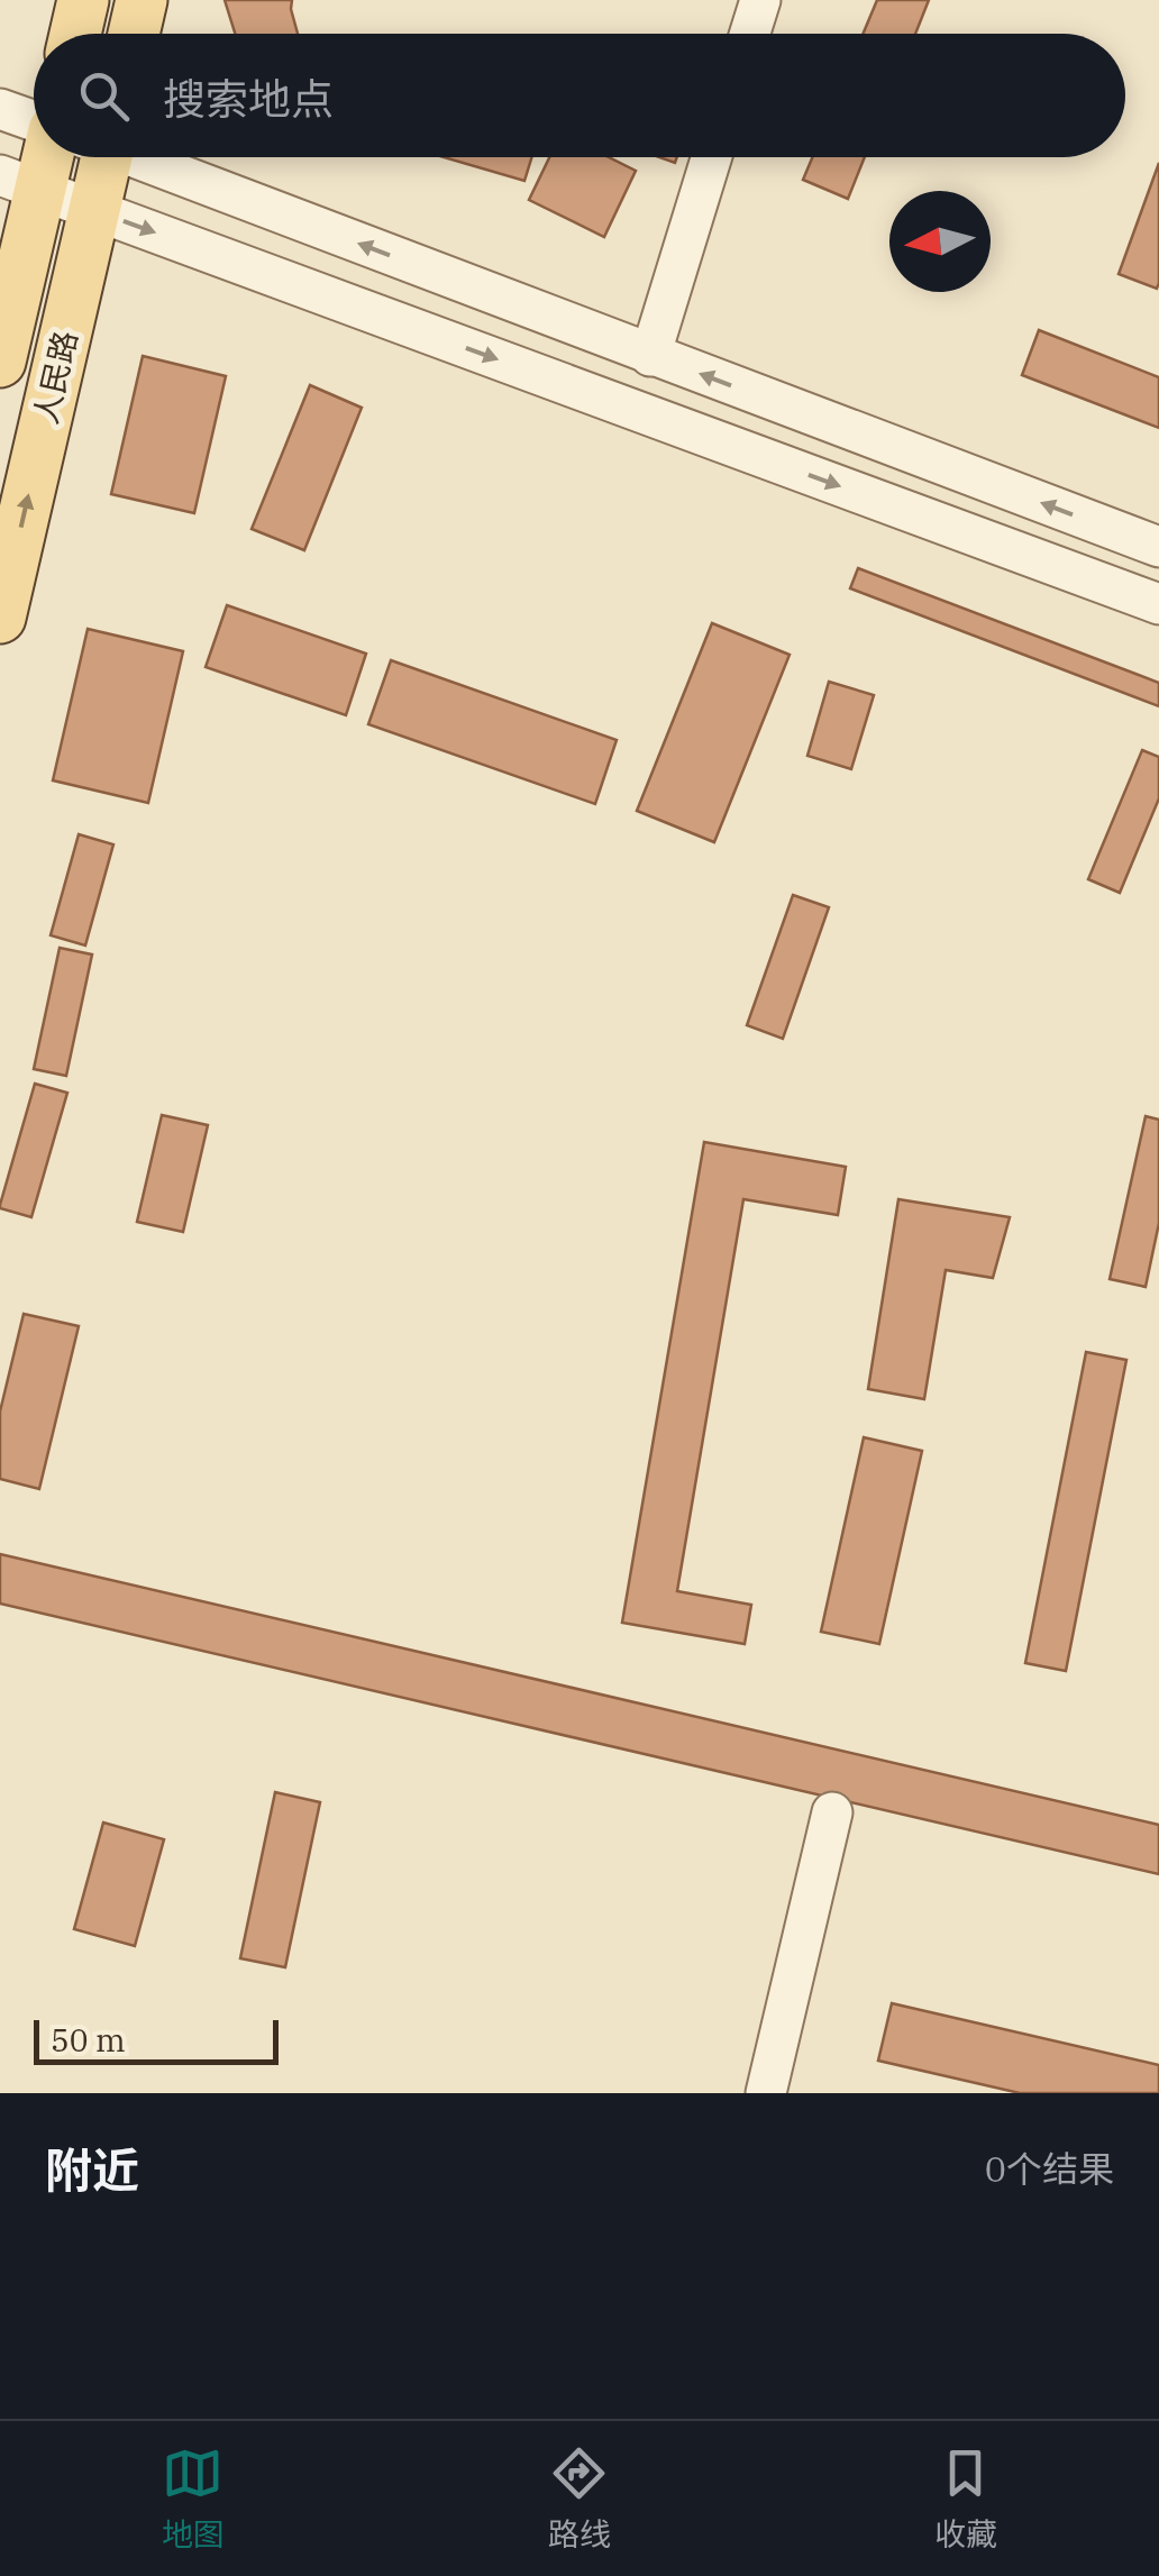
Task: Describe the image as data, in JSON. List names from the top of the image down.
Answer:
{
  "streets": {
    "main road": ["人民路"]
  },
  "scale_bar": "50 m",
  "north": "left",
  "page": {
    "search": "搜索地点",
    "scale": "50 m",
    "heading": ["附近", "0个结果"],
    "nav": ["地图", "路线", "收藏"]
  }
}
